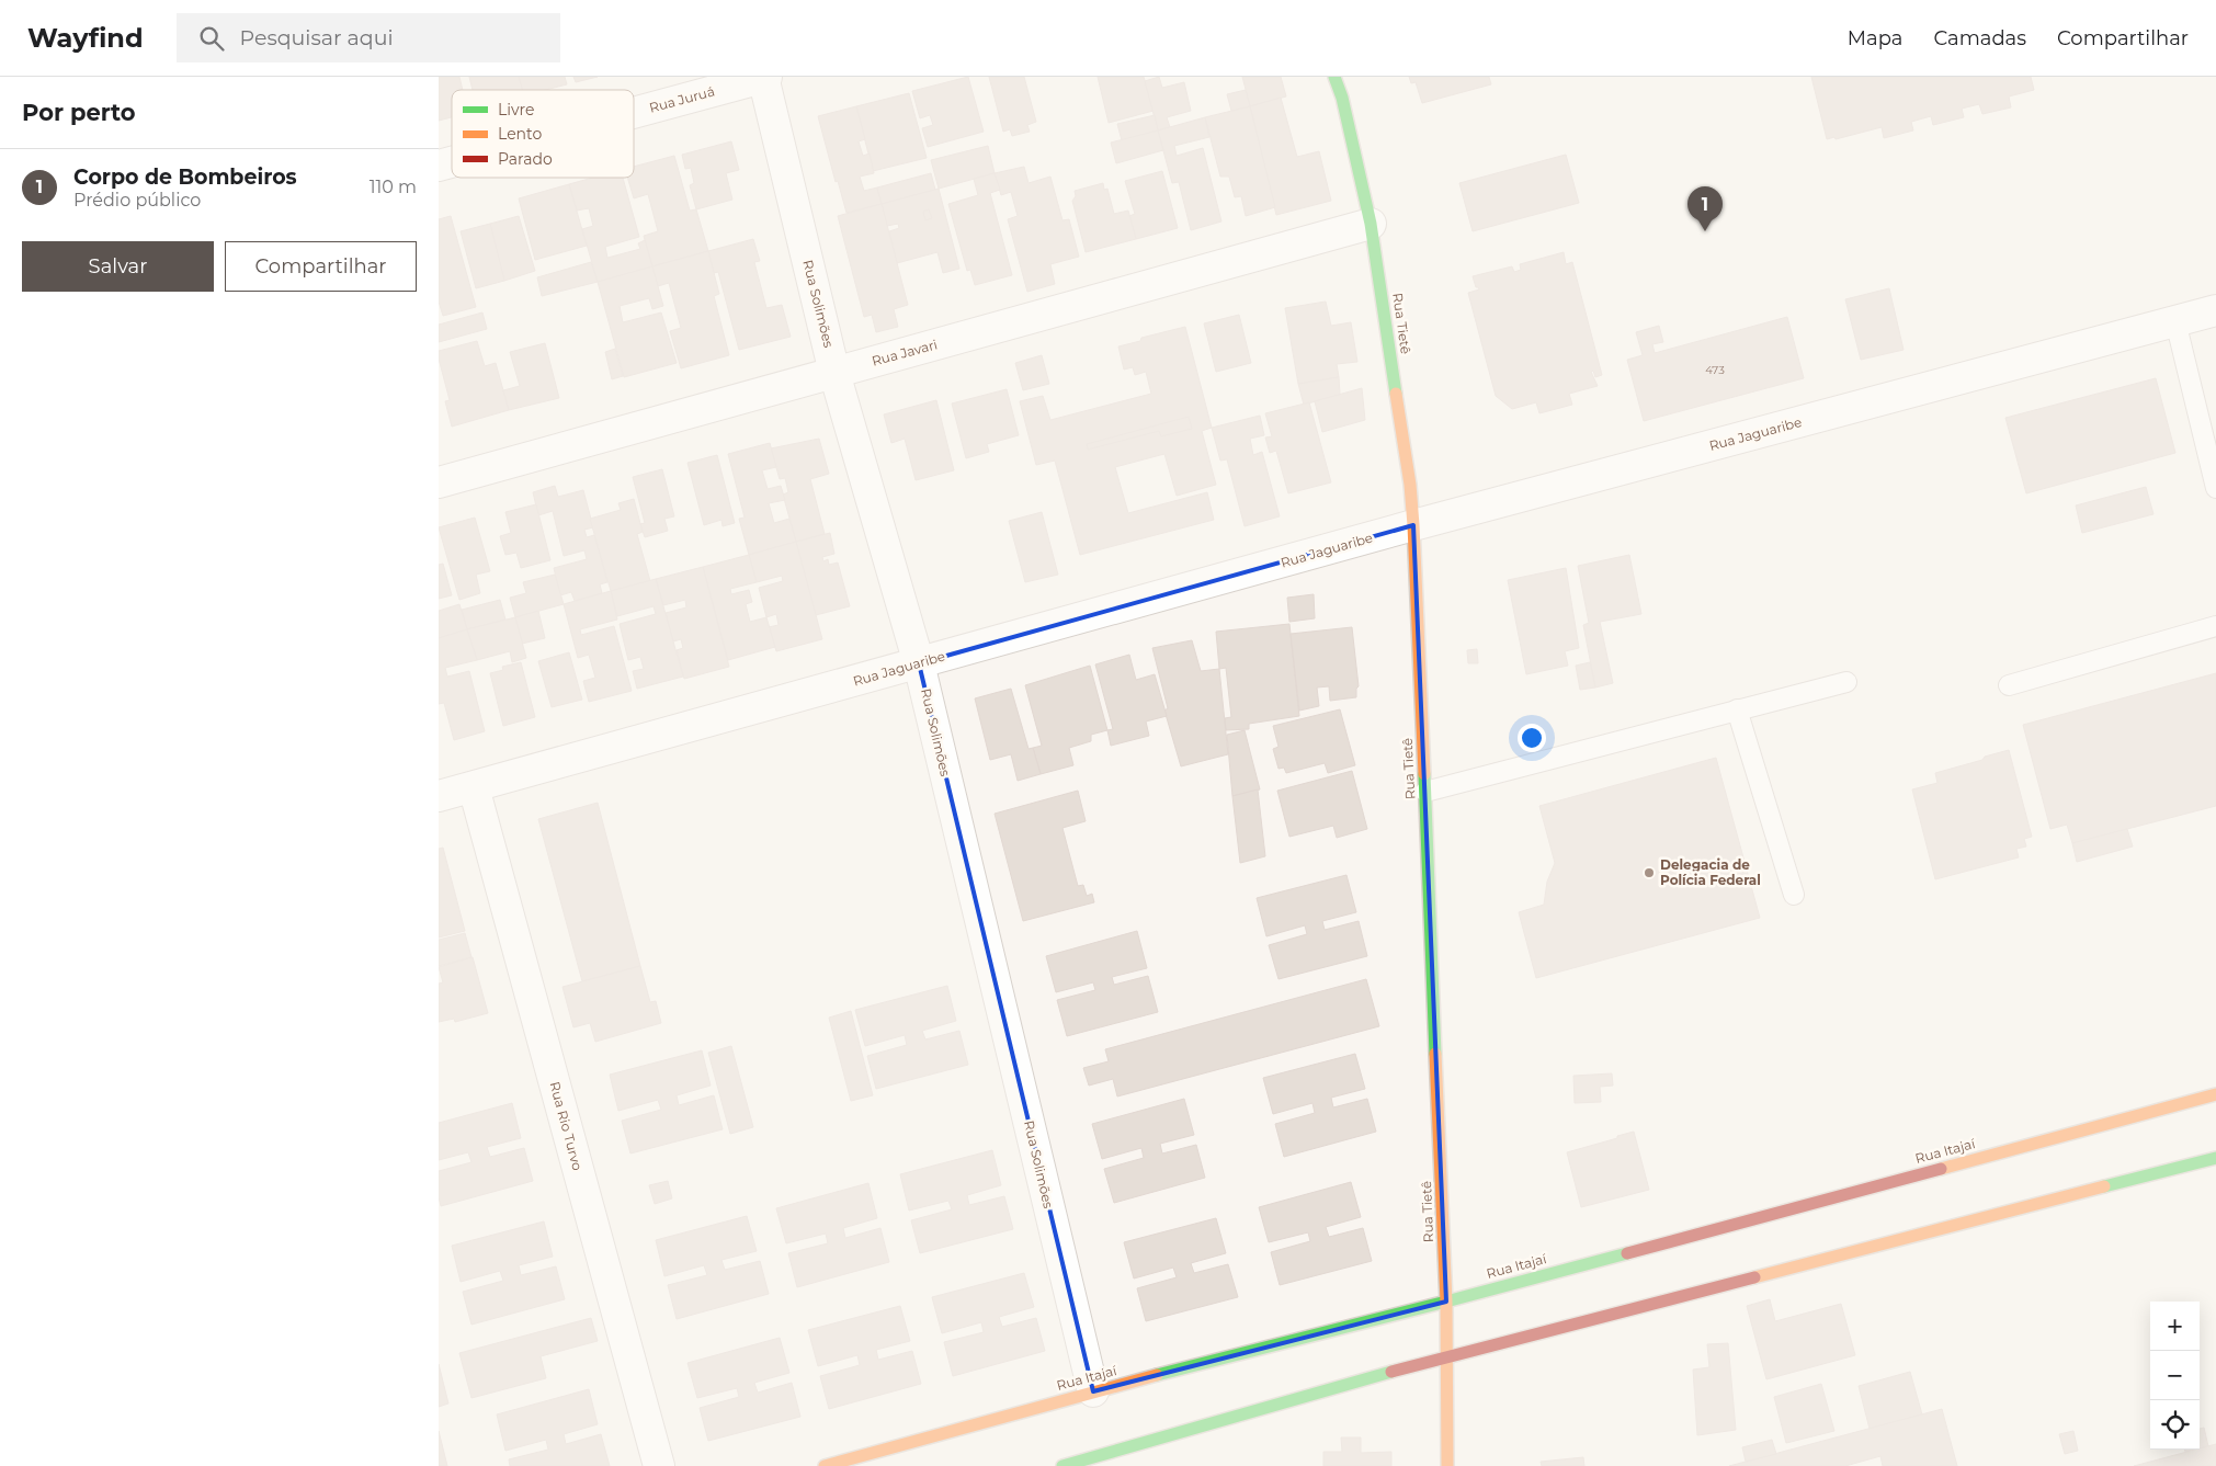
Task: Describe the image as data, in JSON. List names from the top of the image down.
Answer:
{
  "streets": {
    "street": [
      "Rua Juruá",
      "Rua Solimões",
      "Rua Tietê",
      "Rua Javari",
      "Rua Jaguaribe",
      "Rua Rio Turvo",
      "Rua Itajaí"
    ]
  },
  "crossings": [
    ["Rua Juruá", "Rua Solimões"],
    ["Rua Solimões", "Rua Javari"],
    ["Rua Solimões", "Rua Jaguaribe"],
    ["Rua Solimões", "Rua Itajaí"],
    ["Rua Tietê", "Rua Javari"],
    ["Rua Tietê", "Rua Jaguaribe"],
    ["Rua Tietê", "Rua Itajaí"],
    ["Rua Jaguaribe", "Rua Rio Turvo"]
  ],
  "places": ["Delegacia de Polícia Federal"],
  "house_numbers": ["473"],
  "legend": ["Livre", "Lento", "Parado"],
  "page": {
    "header": "Wayfind",
    "search": "Pesquisar aqui",
    "nav": ["Mapa", "Camadas", "Compartilhar"],
    "heading": "Por perto",
    "list": [
      {
        "mark": "1",
        "name": "Corpo de Bombeiros",
        "note": "Prédio público",
        "value": "110 m"
      }
    ],
    "pins": "1",
    "buttons": ["Salvar", "Compartilhar"],
    "map_buttons": ["+", "−"]
  }
}
